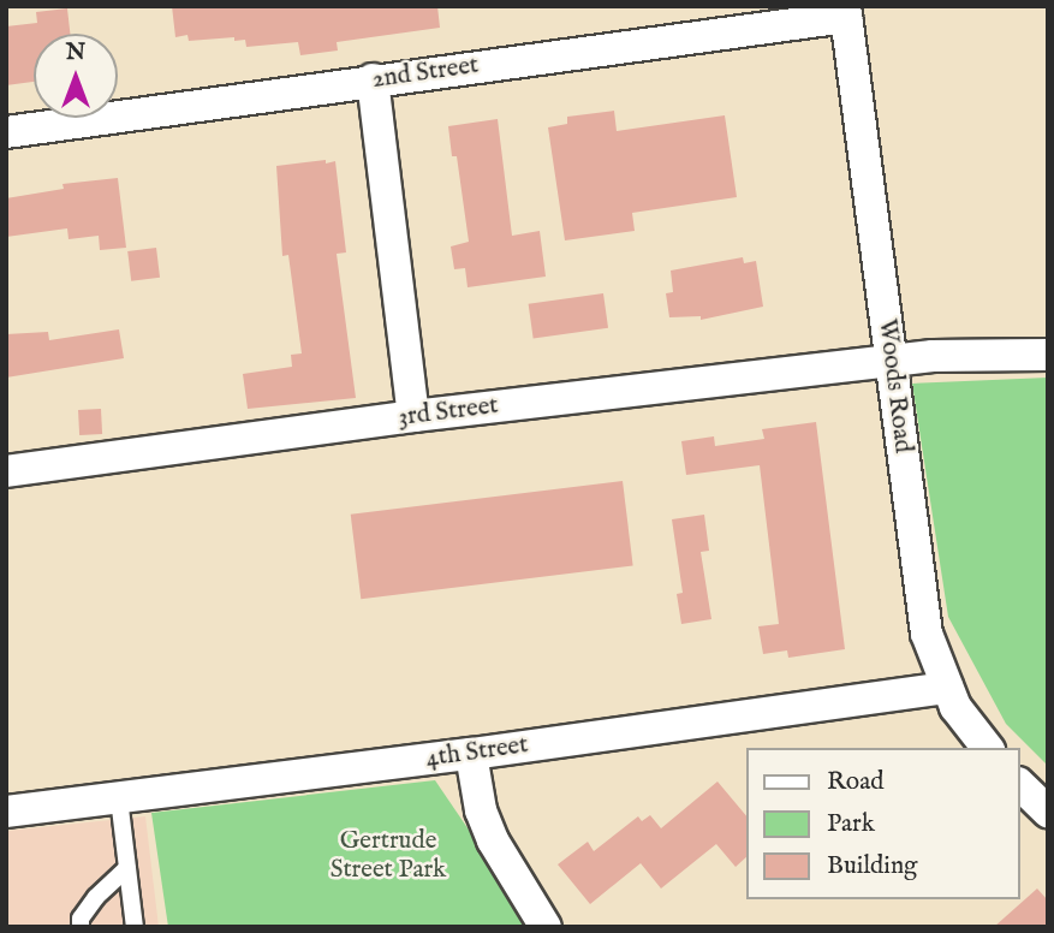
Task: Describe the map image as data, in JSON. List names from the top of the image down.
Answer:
{
  "streets": {
    "street": [
      "2nd Street",
      "Woods Road",
      "3rd Street",
      "4th Street"
    ]
  },
  "crossings": [
    ["2nd Street", "Woods Road"],
    ["Woods Road", "3rd Street"],
    ["Woods Road", "4th Street"]
  ],
  "parks": ["Gertrude Street Park"],
  "legend": ["Road", "Park", "Building"],
  "north": "top"
}
